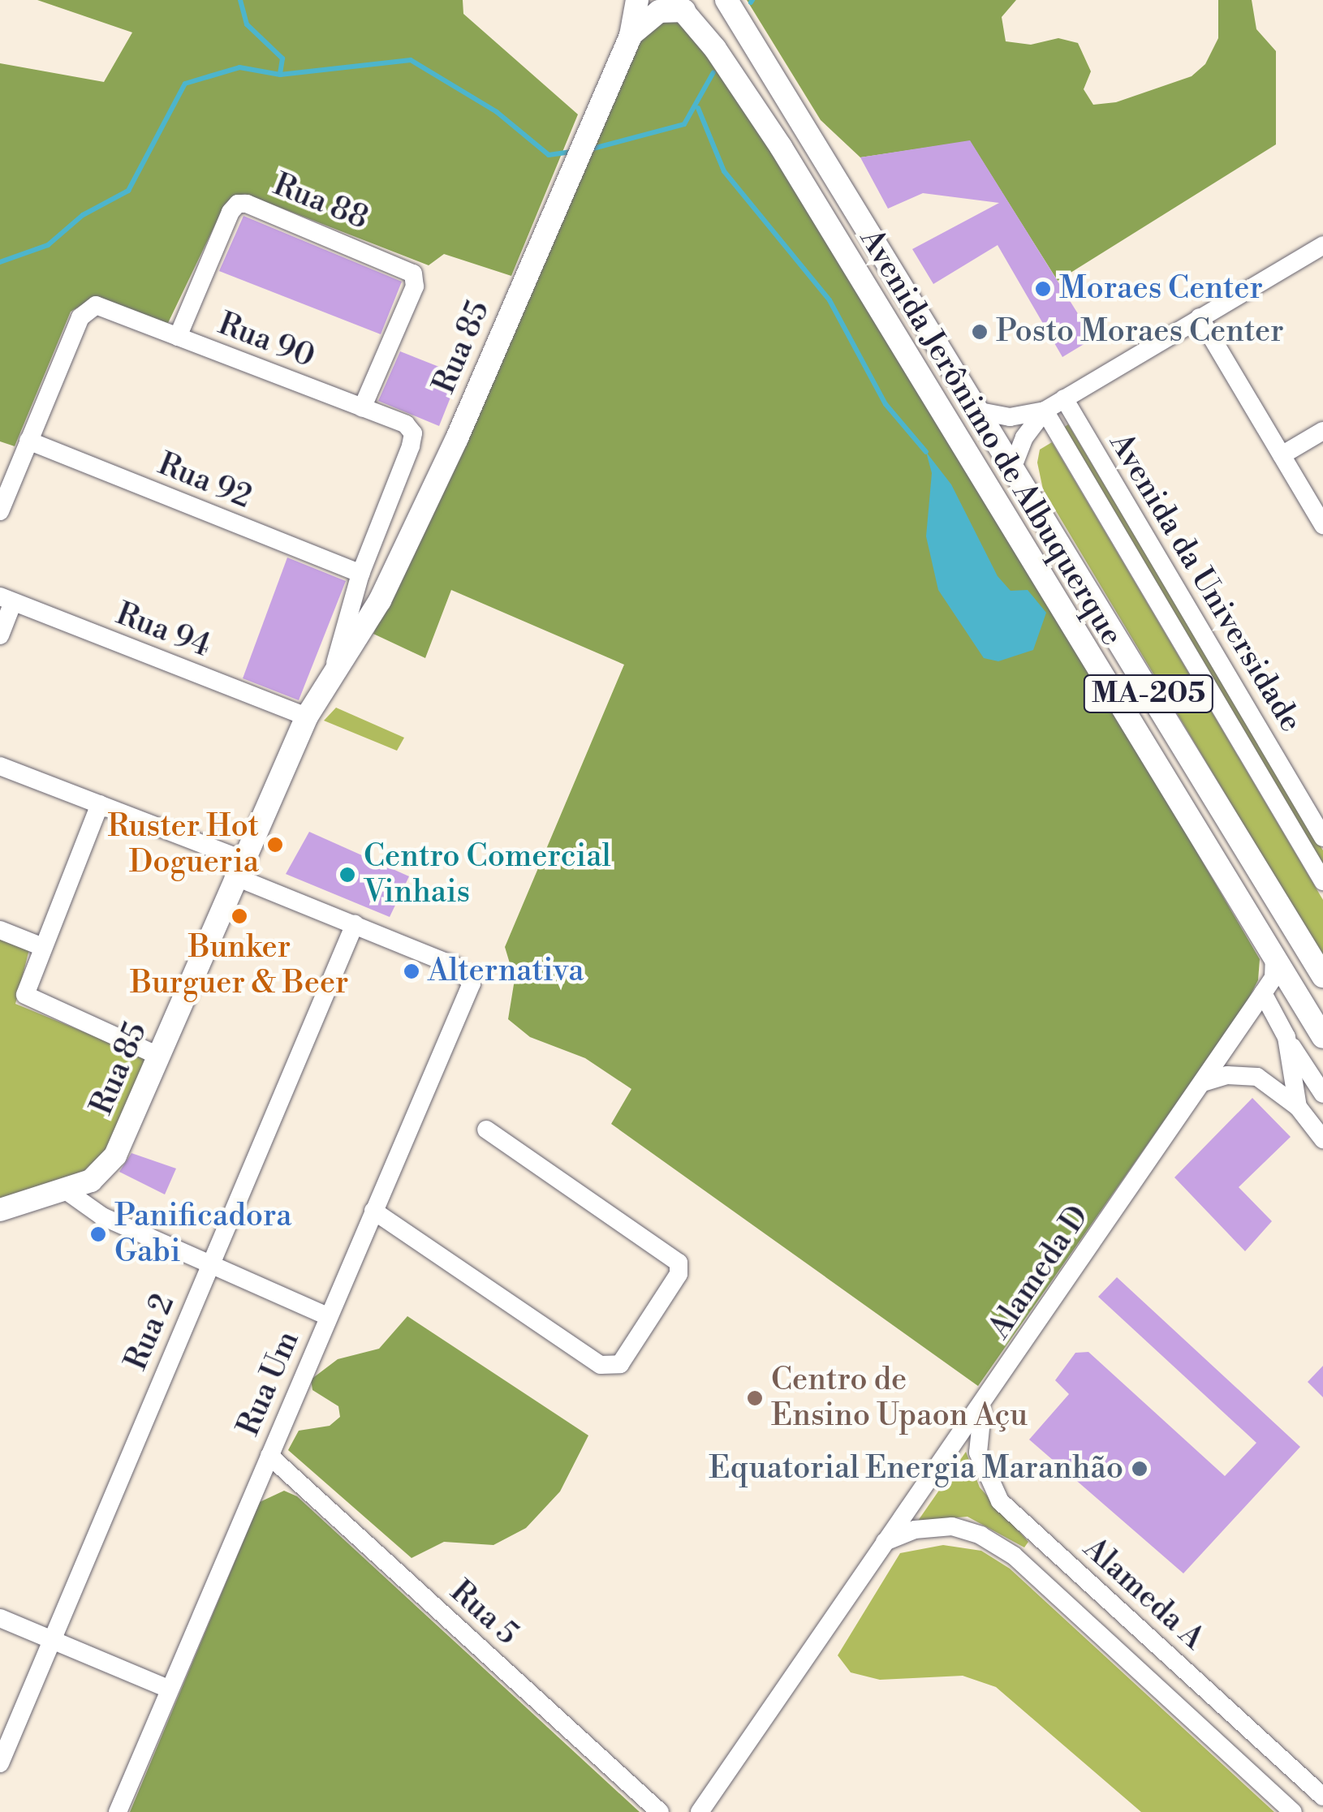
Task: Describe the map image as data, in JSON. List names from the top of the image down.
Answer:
{
  "streets": {
    "main road": ["Rua 85", "Avenida Jerônimo de Albuquerque", "MA-205"],
    "street": [
      "Rua 88",
      "Rua 90",
      "Rua 92",
      "Avenida da Universidade",
      "Rua 94",
      "Alameda D",
      "Rua 2",
      "Rua Um",
      "Alameda A",
      "Rua 5"
    ]
  },
  "crossings": [
    ["Rua 88", "Rua 90"],
    ["Rua 90", "Rua 85"],
    ["Rua 90", "Rua 92"],
    ["Rua 85", "Avenida Jerônimo de Albuquerque"],
    ["Rua 85", "Rua 92"],
    ["Rua 85", "Rua 94"],
    ["Avenida Jerônimo de Albuquerque", "Alameda D"],
    ["Alameda D", "Alameda A"],
    ["Rua Um", "Rua 5"]
  ],
  "places": [
    "Moraes Center",
    "Posto Moraes Center",
    "Ruster Hot Dogueria",
    "Centro Comercial Vinhais",
    "Bunker Burguer & Beer",
    "Alternativa",
    "Panificadora Gabi",
    "Centro de Ensino Upaon Açu",
    "Equatorial Energia Maranhão"
  ]
}
